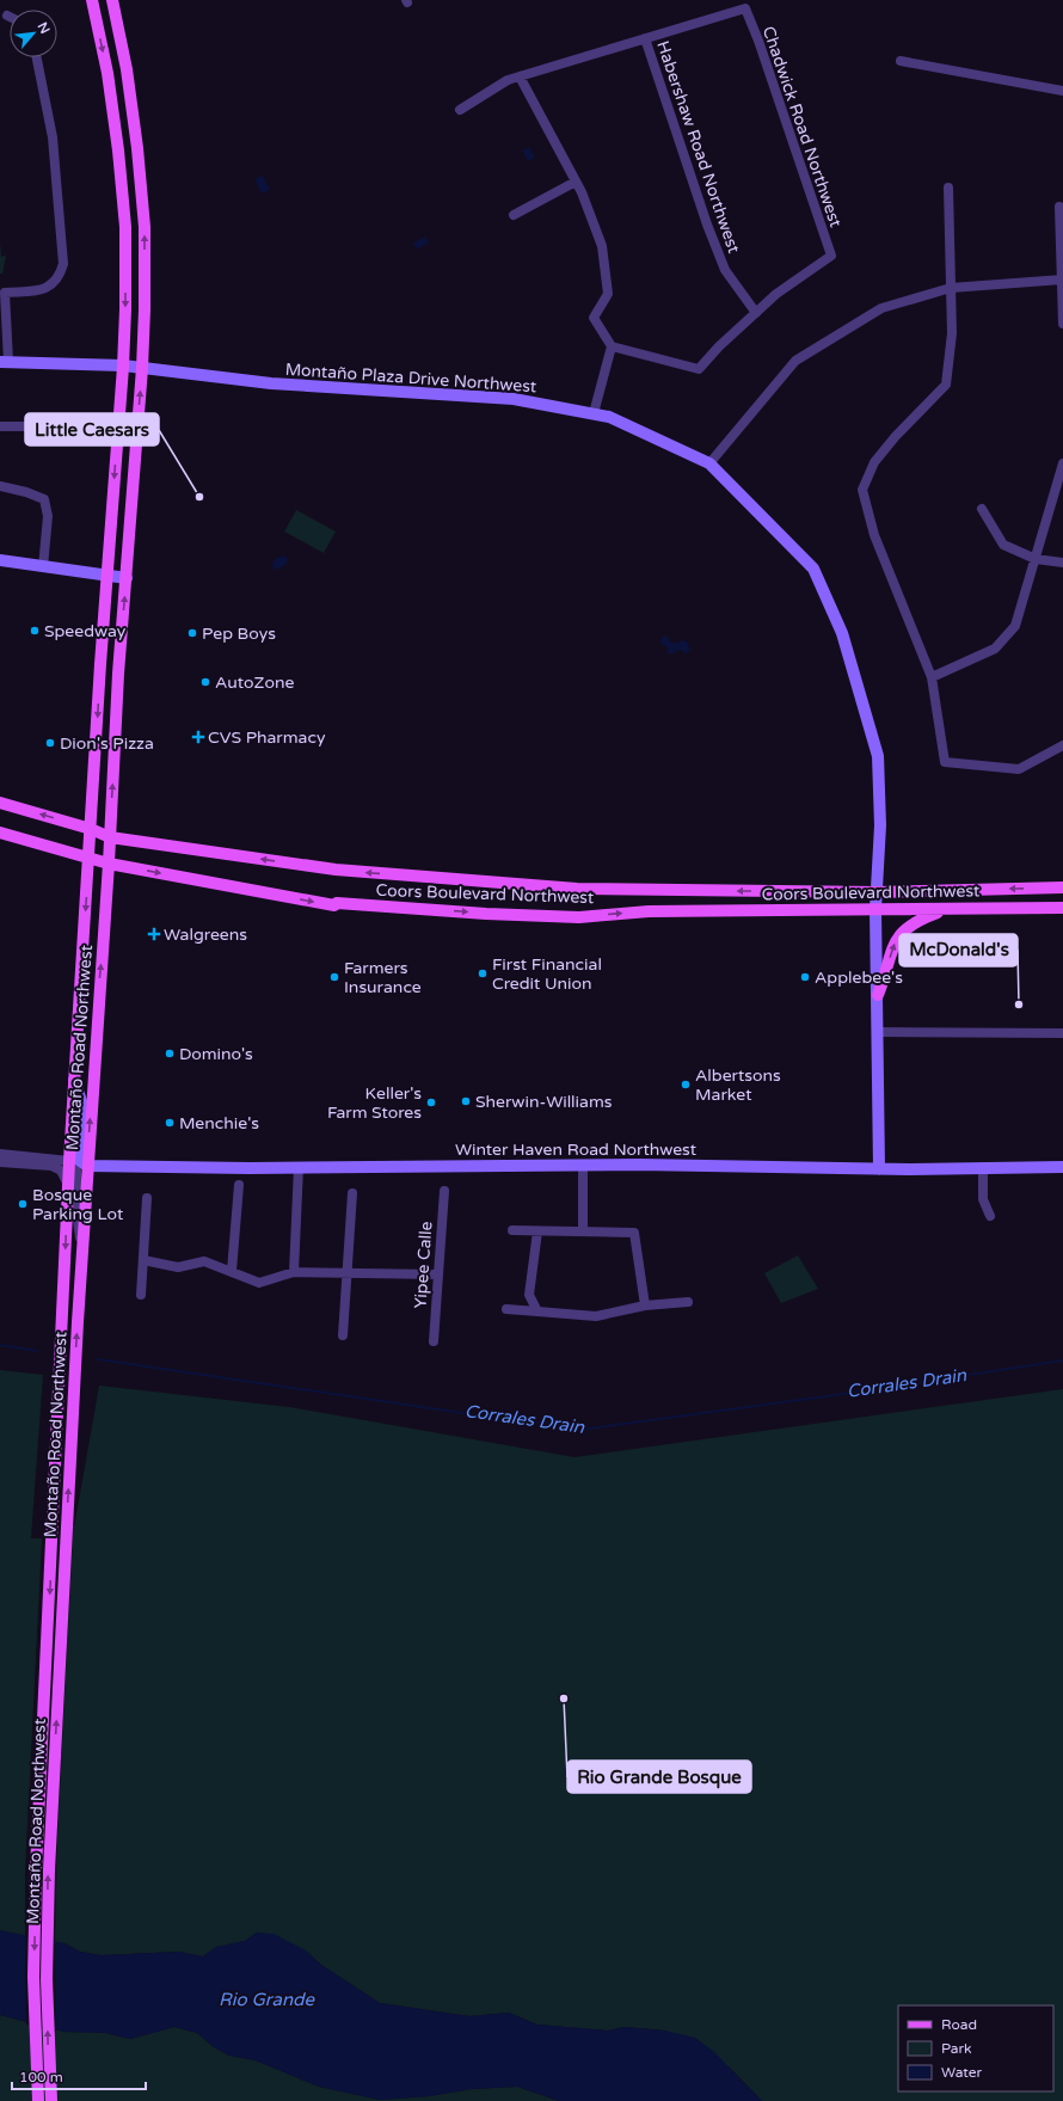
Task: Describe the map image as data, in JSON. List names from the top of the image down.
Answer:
{
  "streets": {
    "main road": ["Coors Boulevard Northwest", "Montaño Road Northwest"],
    "street": [
      "Chadwick Road Northwest",
      "Habershaw Road Northwest",
      "Montaño Plaza Drive Northwest",
      "Winter Haven Road Northwest",
      "Yipee Calle"
    ]
  },
  "crossings": [
    ["Chadwick Road Northwest", "Habershaw Road Northwest"],
    ["Montaño Plaza Drive Northwest", "Coors Boulevard Northwest"],
    ["Montaño Plaza Drive Northwest", "Montaño Road Northwest"],
    ["Montaño Plaza Drive Northwest", "Winter Haven Road Northwest"],
    ["Coors Boulevard Northwest", "Montaño Road Northwest"],
    ["Montaño Road Northwest", "Winter Haven Road Northwest"]
  ],
  "water": ["Corrales Drain", "Rio Grande"],
  "places": {
    "other": [
      "Little Caesars",
      "Speedway",
      "Pep Boys",
      "AutoZone",
      "Dion's Pizza",
      "First Financial Credit Union",
      "Farmers Insurance",
      "Applebee's",
      "McDonald's",
      "Domino's",
      "Albertsons Market",
      "Sherwin-Williams",
      "Keller's Farm Stores",
      "Menchie's",
      "Bosque Parking Lot",
      "Rio Grande Bosque"
    ],
    "health": ["CVS Pharmacy", "Walgreens"]
  },
  "legend": ["Road", "Park", "Water"],
  "scale_bar": "100 m",
  "north": "top right"
}
